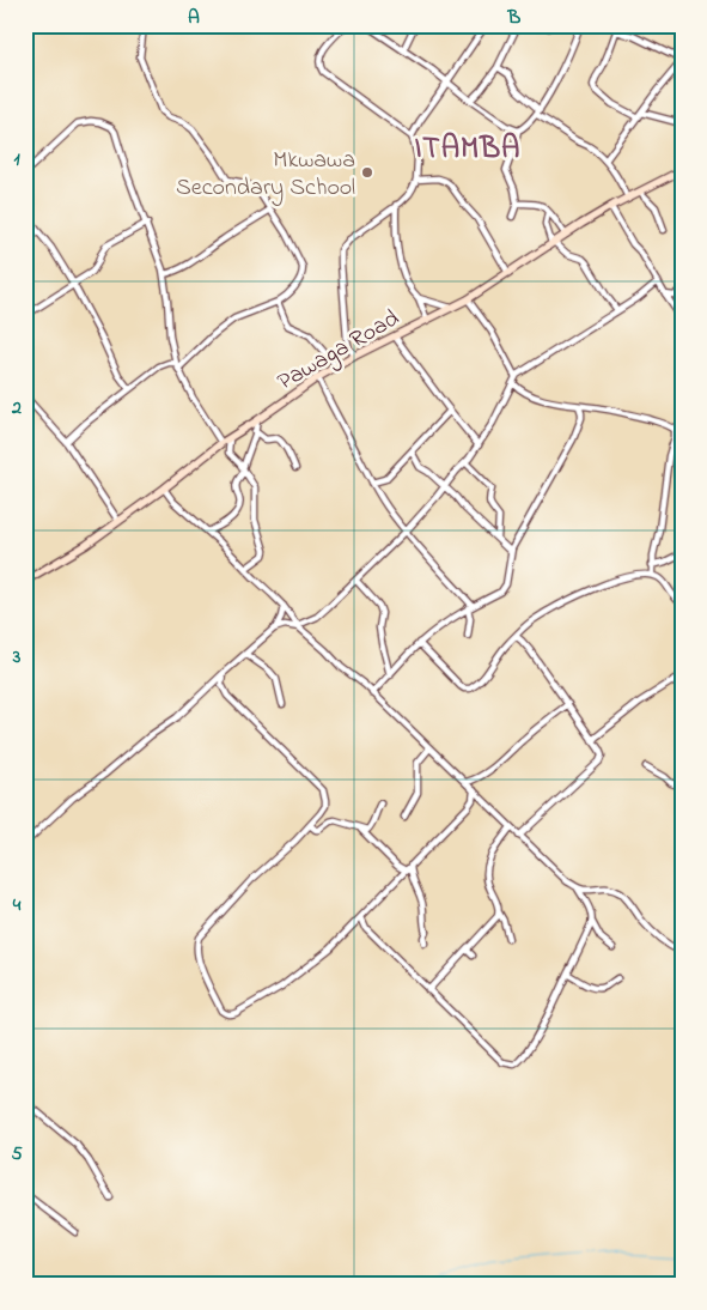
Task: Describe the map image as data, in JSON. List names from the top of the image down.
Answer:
{
  "streets": {
    "main road": ["Pawaga Road"]
  },
  "districts": ["ITAMBA"],
  "places": ["Mkwawa Secondary School"],
  "grid": {
    "columns": ["A", "B"],
    "rows": [
      "1",
      "2",
      "3",
      "4",
      "5"
    ]
  }
}
